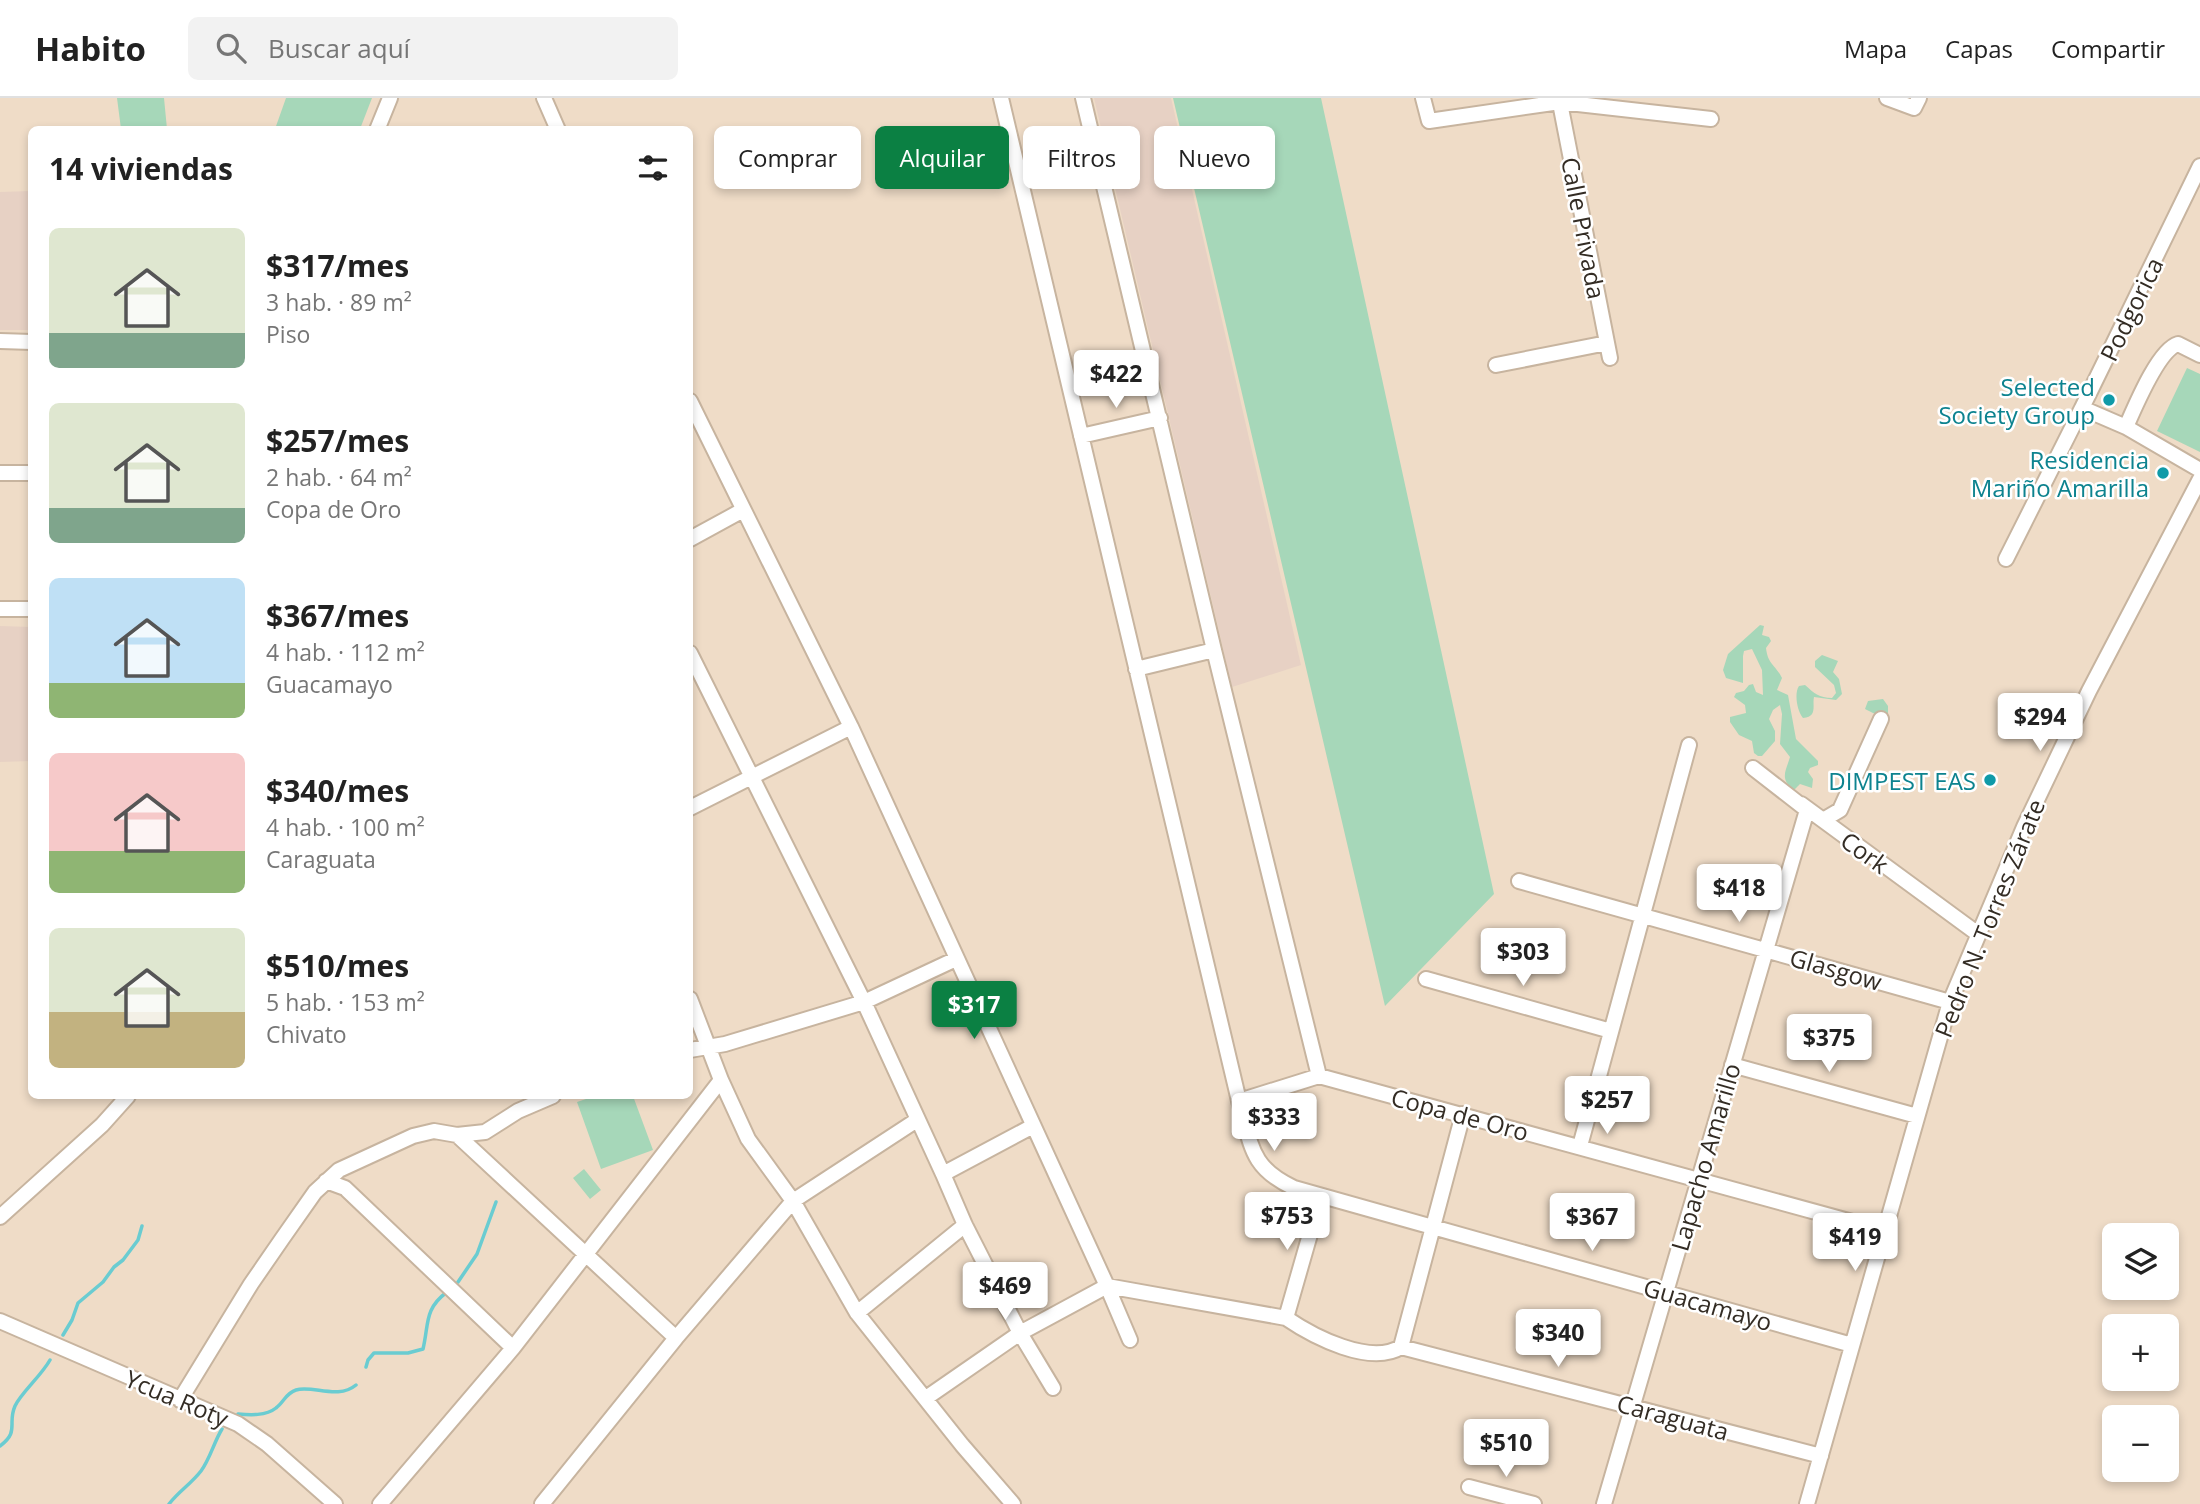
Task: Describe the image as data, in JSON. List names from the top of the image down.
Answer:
{
  "streets": {
    "street": [
      "Calle Privada",
      "Podgorica",
      "Cork",
      "Pedro N. Torres Zárate",
      "Glasgow",
      "Copa de Oro",
      "Lapacho Amarillo",
      "Guacamayo",
      "Ycua Roty",
      "Caraguata"
    ]
  },
  "crossings": [
    ["Cork", "Pedro N. Torres Zárate"],
    ["Cork", "Lapacho Amarillo"],
    ["Pedro N. Torres Zárate", "Glasgow"],
    ["Pedro N. Torres Zárate", "Copa de Oro"],
    ["Pedro N. Torres Zárate", "Guacamayo"],
    ["Pedro N. Torres Zárate", "Caraguata"],
    ["Glasgow", "Lapacho Amarillo"],
    ["Copa de Oro", "Lapacho Amarillo"],
    ["Lapacho Amarillo", "Guacamayo"],
    ["Lapacho Amarillo", "Caraguata"]
  ],
  "places": ["Selected Society Group", "Residencia Mariño Amarilla", "DIMPEST EAS"],
  "page": {
    "header": "Habito",
    "search": "Buscar aquí",
    "nav": ["Mapa", "Capas", "Compartir"],
    "chip": [
      "Comprar",
      "Alquilar",
      "Filtros",
      "Nuevo"
    ],
    "heading": "14 viviendas",
    "list": [
      {
        "name": "$317/mes",
        "note": "3 hab. · 89 m² · Piso"
      },
      {
        "name": "$257/mes",
        "note": "2 hab. · 64 m² · Copa de Oro"
      },
      {
        "name": "$367/mes",
        "note": "4 hab. · 112 m² · Guacamayo"
      },
      {
        "name": "$340/mes",
        "note": "4 hab. · 100 m² · Caraguata"
      },
      {
        "name": "$510/mes",
        "note": "5 hab. · 153 m² · Chivato"
      }
    ],
    "price": [
      "$422",
      "$294",
      "$418",
      "$303",
      "$317",
      "$375",
      "$257",
      "$333",
      "$753",
      "$367",
      "$419",
      "$469",
      "$340",
      "$510"
    ],
    "map_buttons": ["+", "−"]
  }
}
